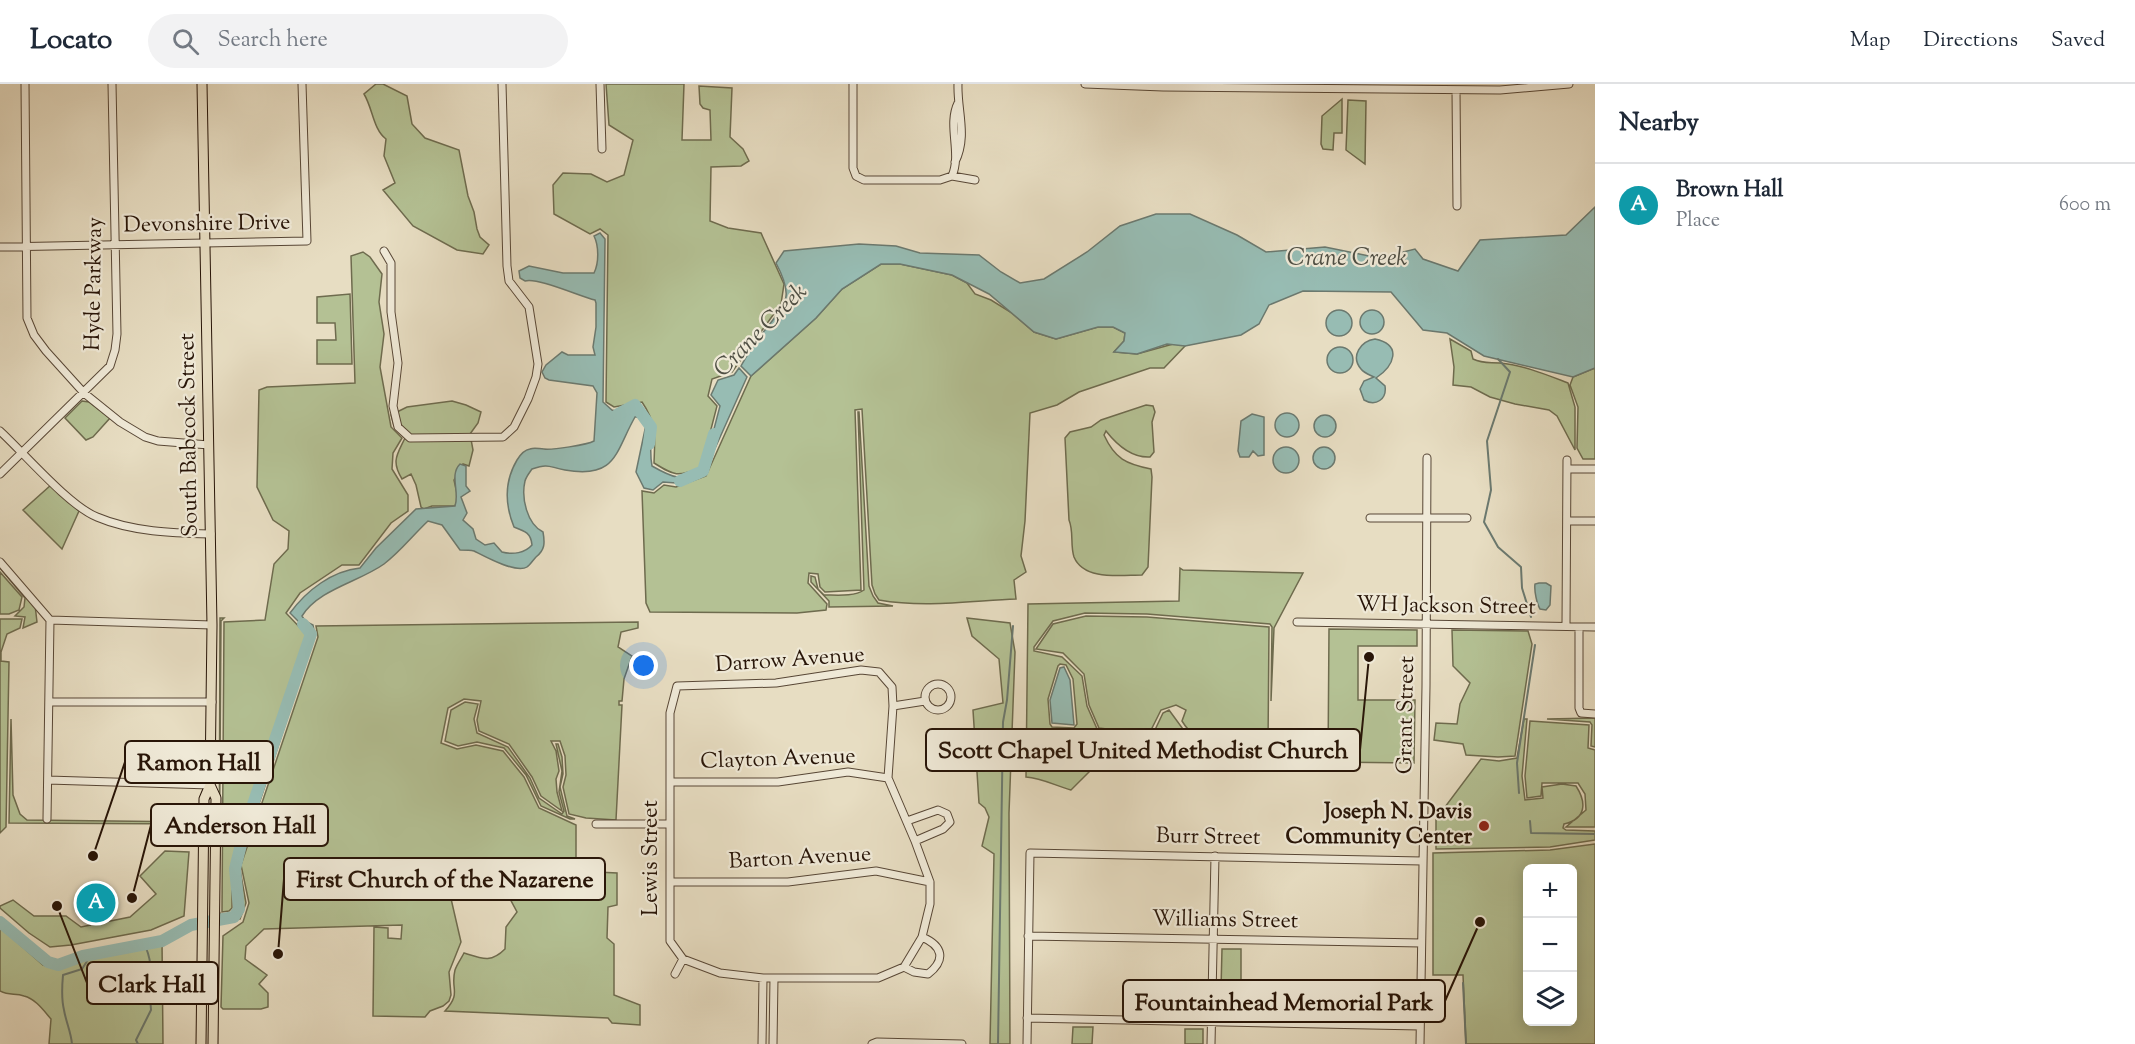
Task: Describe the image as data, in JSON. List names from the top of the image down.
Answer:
{
  "streets": {
    "main road": ["South Babcock Street"],
    "street": [
      "Devonshire Drive",
      "Hyde Parkway",
      "WH Jackson Street",
      "Darrow Avenue",
      "Grant Street",
      "Clayton Avenue",
      "Burr Street",
      "Lewis Street",
      "Barton Avenue",
      "Williams Street"
    ]
  },
  "crossings": [
    ["Devonshire Drive", "Hyde Parkway"],
    ["Devonshire Drive", "South Babcock Street"],
    ["WH Jackson Street", "Grant Street"],
    ["Darrow Avenue", "Lewis Street"],
    ["Grant Street", "Burr Street"],
    ["Grant Street", "Williams Street"],
    ["Clayton Avenue", "Lewis Street"],
    ["Burr Street", "Williams Street"],
    ["Lewis Street", "Barton Avenue"]
  ],
  "water": ["Crane Creek"],
  "places": [
    "Scott Chapel United Methodist Church",
    "Joseph N. Davis Community Center",
    "Ramon Hall",
    "Anderson Hall",
    "Clark Hall",
    "Fountainhead Memorial Park",
    "First Church of the Nazarene"
  ],
  "page": {
    "header": "Locato",
    "search": "Search here",
    "nav": ["Map", "Directions", "Saved"],
    "heading": "Nearby",
    "list": [
      {
        "mark": "A",
        "name": "Brown Hall",
        "note": "Place",
        "value": "600 m"
      }
    ],
    "map_buttons": ["+", "−"],
    "pins": "A"
  }
}
